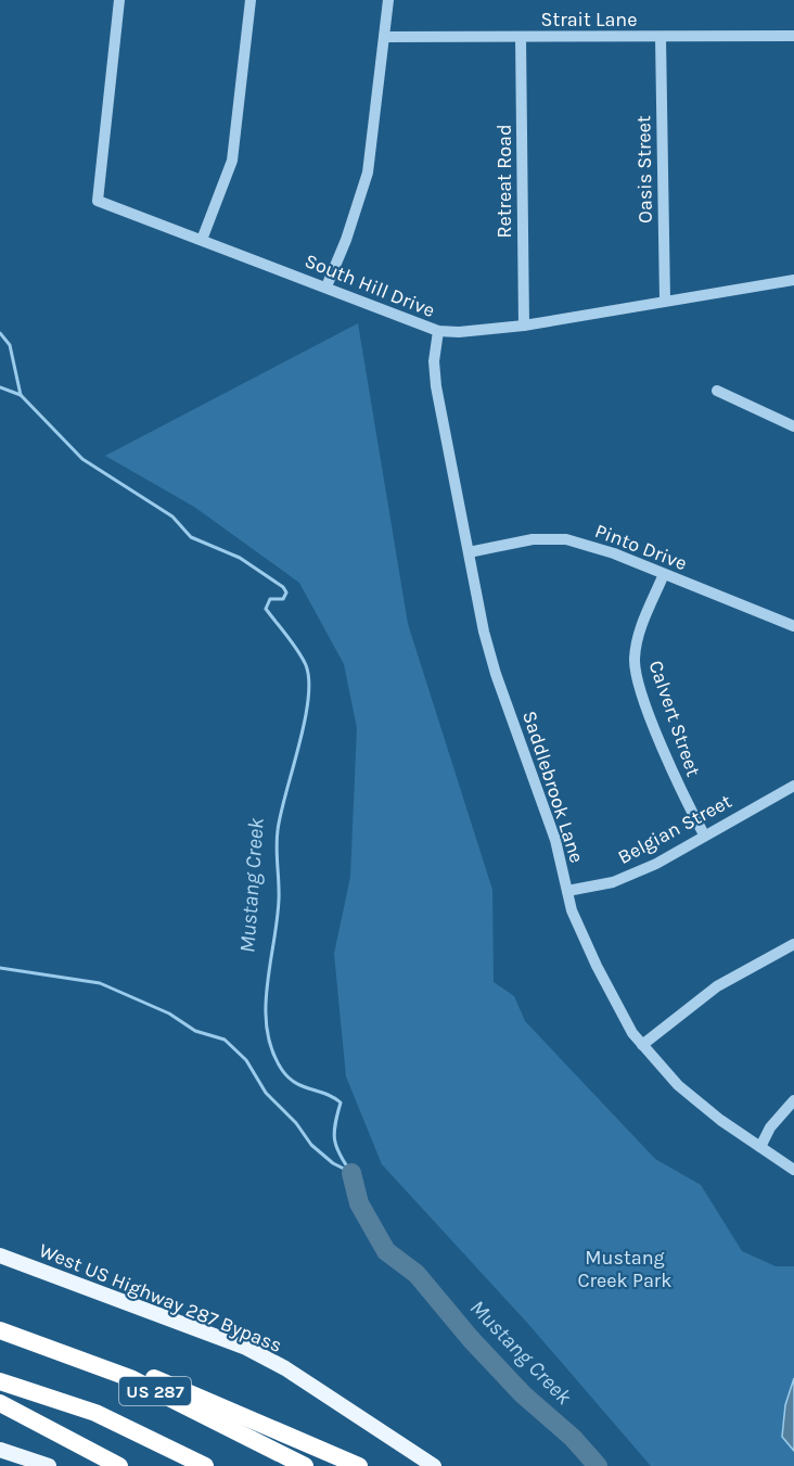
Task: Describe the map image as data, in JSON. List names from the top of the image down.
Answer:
{
  "streets": {
    "highway": ["US 287"],
    "main road": ["West US Highway 287 Bypass"],
    "street": [
      "Strait Lane",
      "Oasis Street",
      "Retreat Road",
      "South Hill Drive",
      "Pinto Drive",
      "Calvert Street",
      "Saddlebrook Lane",
      "Belgian Street"
    ]
  },
  "crossings": [
    ["Strait Lane", "Oasis Street"],
    ["Strait Lane", "Retreat Road"],
    ["Oasis Street", "South Hill Drive"],
    ["Retreat Road", "South Hill Drive"],
    ["South Hill Drive", "Saddlebrook Lane"],
    ["Pinto Drive", "Calvert Street"],
    ["Pinto Drive", "Saddlebrook Lane"],
    ["Calvert Street", "Belgian Street"],
    ["Saddlebrook Lane", "Belgian Street"]
  ],
  "water": ["Mustang Creek"],
  "parks": ["Mustang Creek Park"]
}
